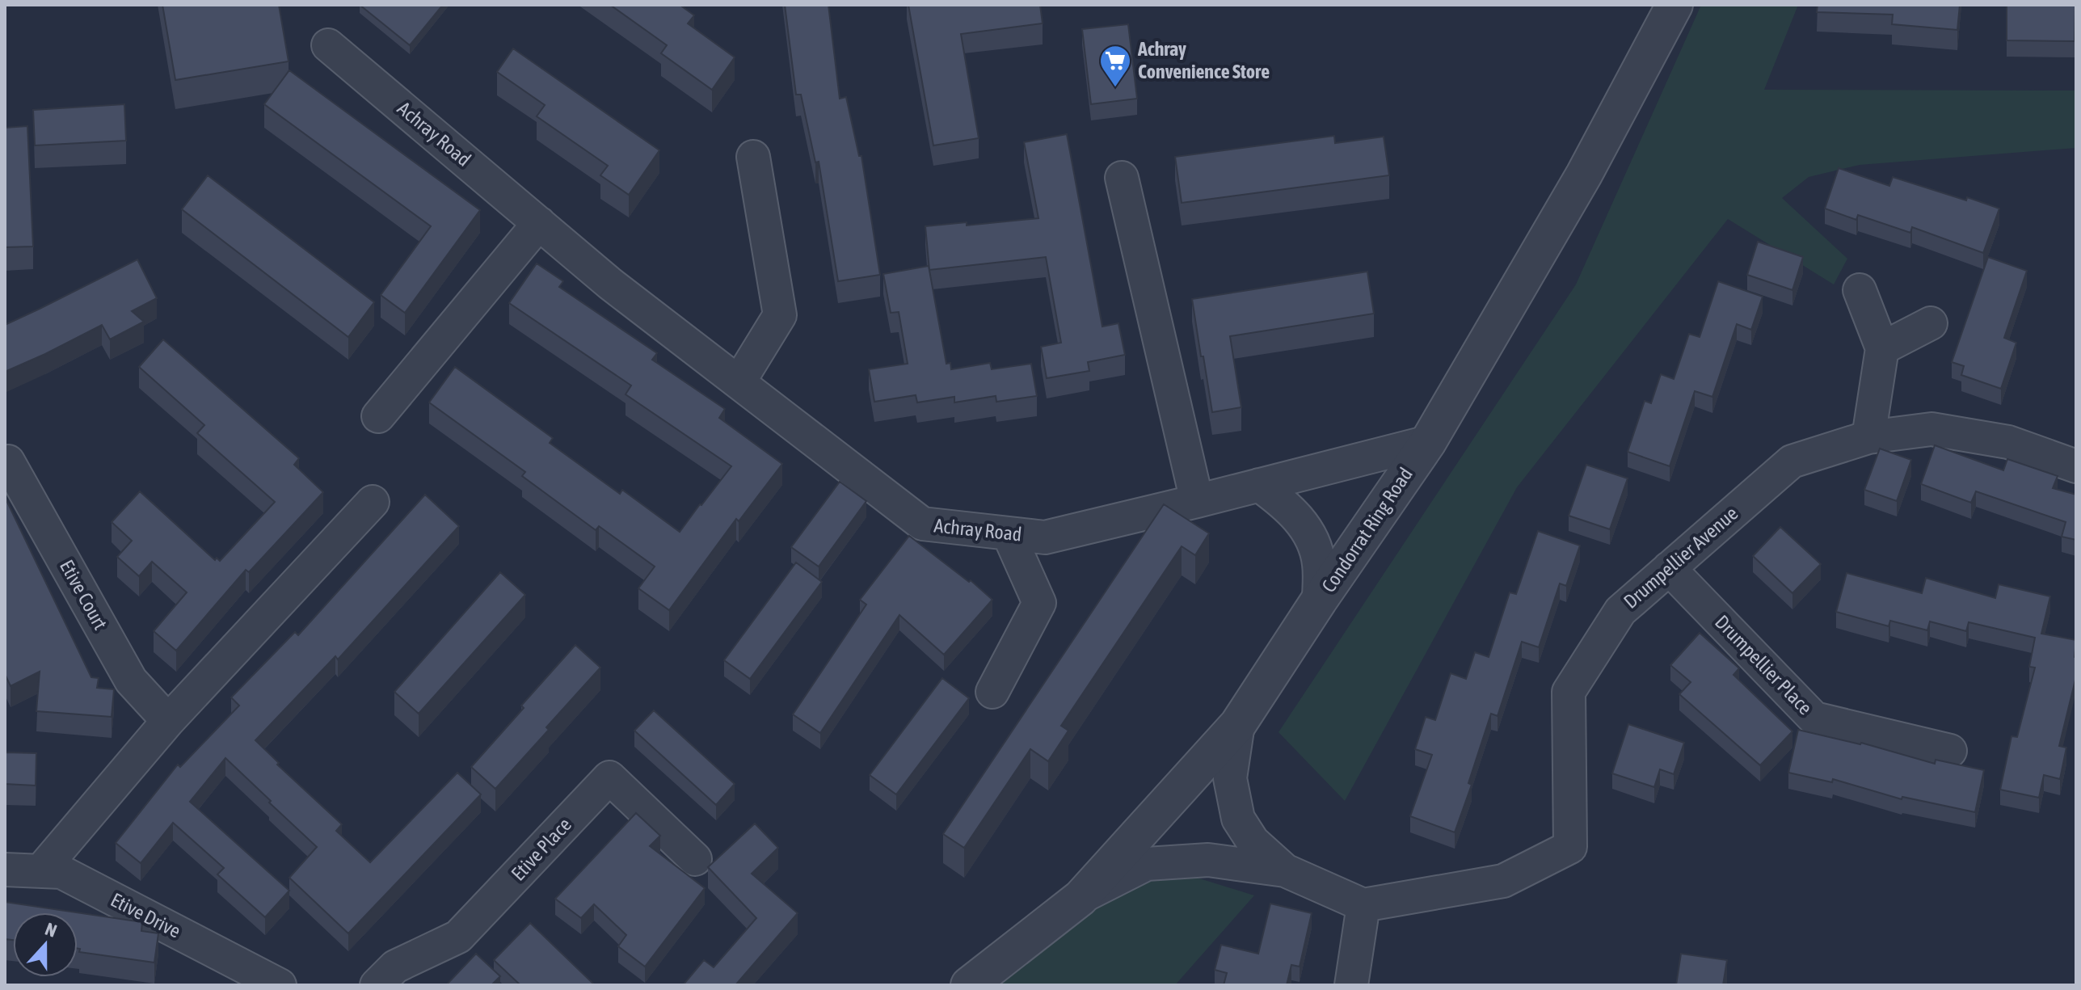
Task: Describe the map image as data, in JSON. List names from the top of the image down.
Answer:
{
  "streets": {
    "street": [
      "Achray Road",
      "Condorrat Ring Road",
      "Drumpellier Avenue",
      "Etive Court",
      "Drumpellier Place",
      "Etive Place",
      "Etive Drive"
    ]
  },
  "crossings": [
    ["Achray Road", "Condorrat Ring Road"],
    ["Drumpellier Avenue", "Drumpellier Place"]
  ],
  "places": {
    "supermarket": ["Achray Convenience Store"]
  },
  "north": "top"
}
